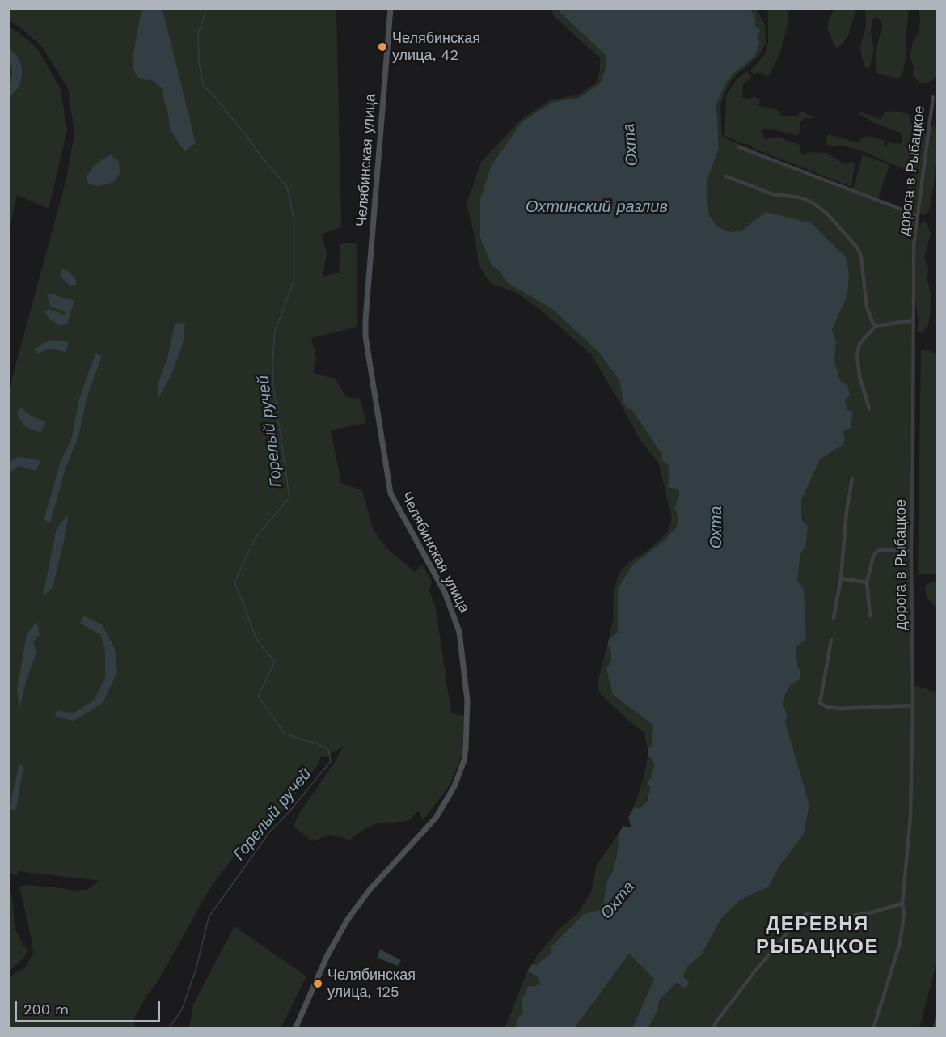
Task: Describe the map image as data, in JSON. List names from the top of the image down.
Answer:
{
  "streets": {
    "street": ["Челябинская улица", "дорога в Рыбацкое"]
  },
  "districts": ["ДЕРЕВНЯ РЫБАЦКОЕ"],
  "water": ["Охта", "Охтинский разлив", "Горелый ручей"],
  "places": ["Челябинская улица, 42", "Челябинская улица, 125"],
  "scale_bar": "200 m"
}
